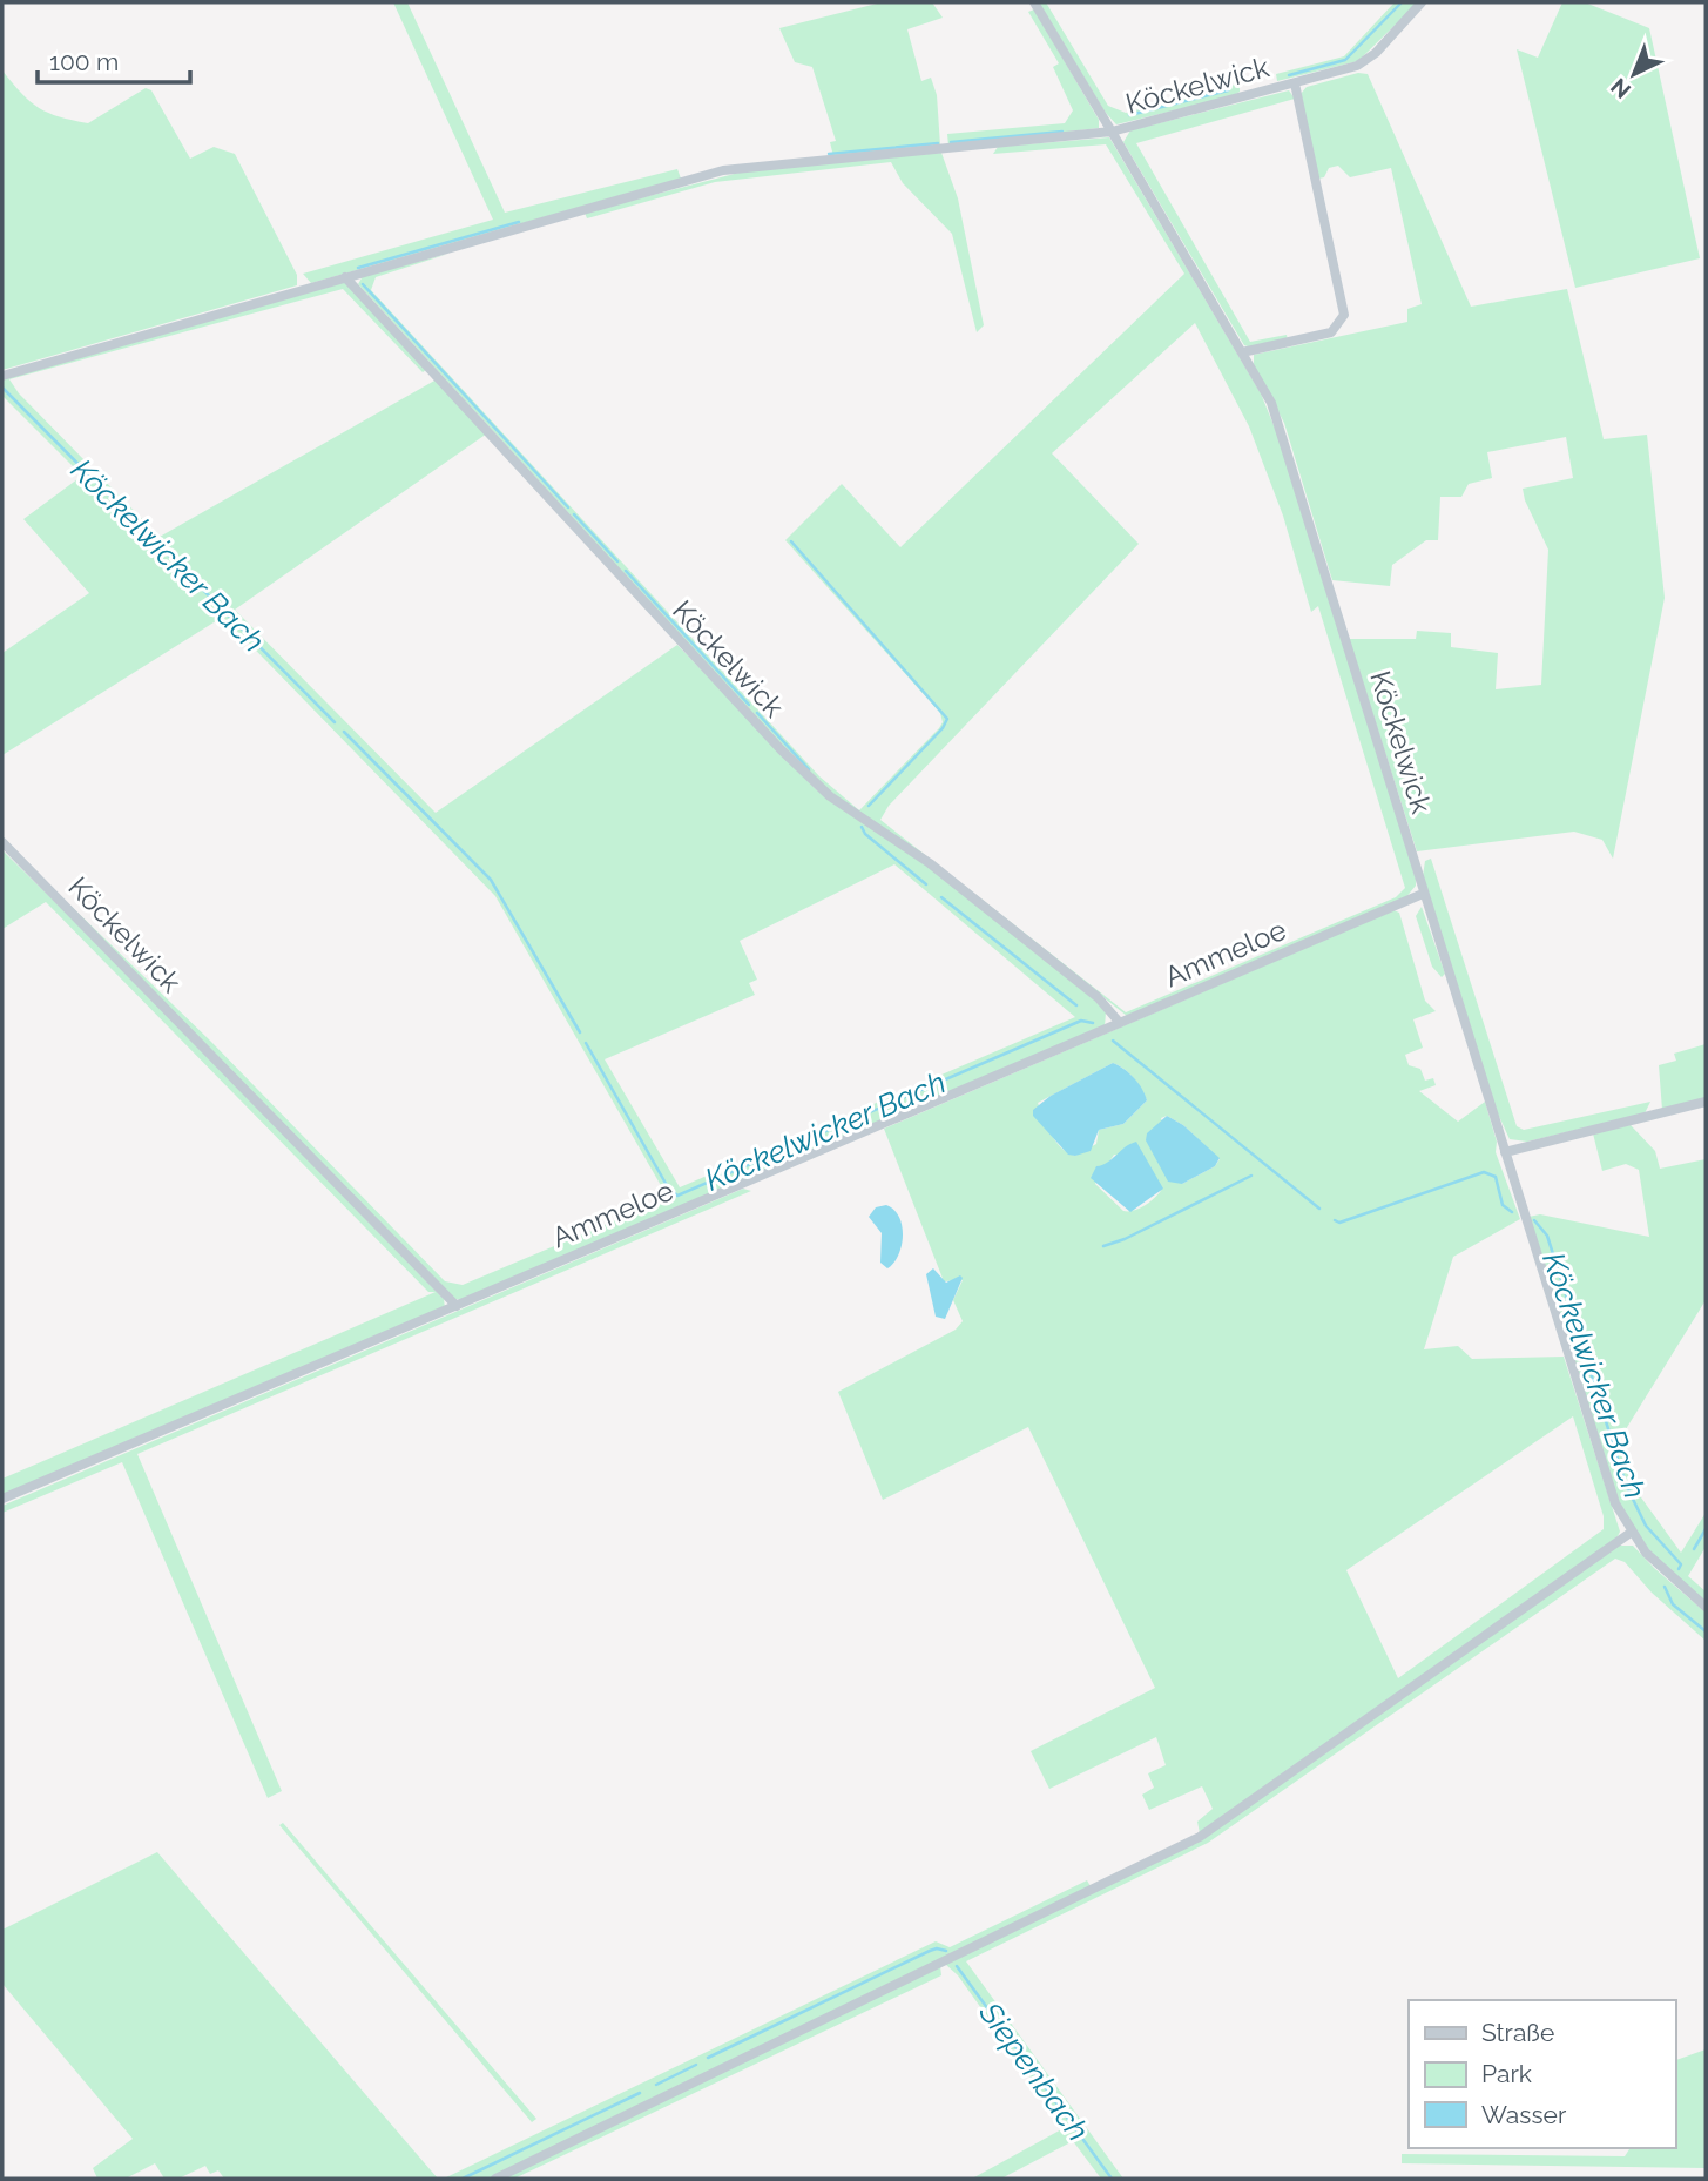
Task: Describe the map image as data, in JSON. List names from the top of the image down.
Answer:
{
  "streets": {
    "street": ["Köckelwick", "Ammeloe"]
  },
  "crossings": [
    ["Köckelwick", "Ammeloe"]
  ],
  "water": ["Köckelwicker Bach", "Siepenbach"],
  "legend": ["Straße", "Park", "Wasser"],
  "scale_bar": "100 m",
  "north": "bottom left"
}
